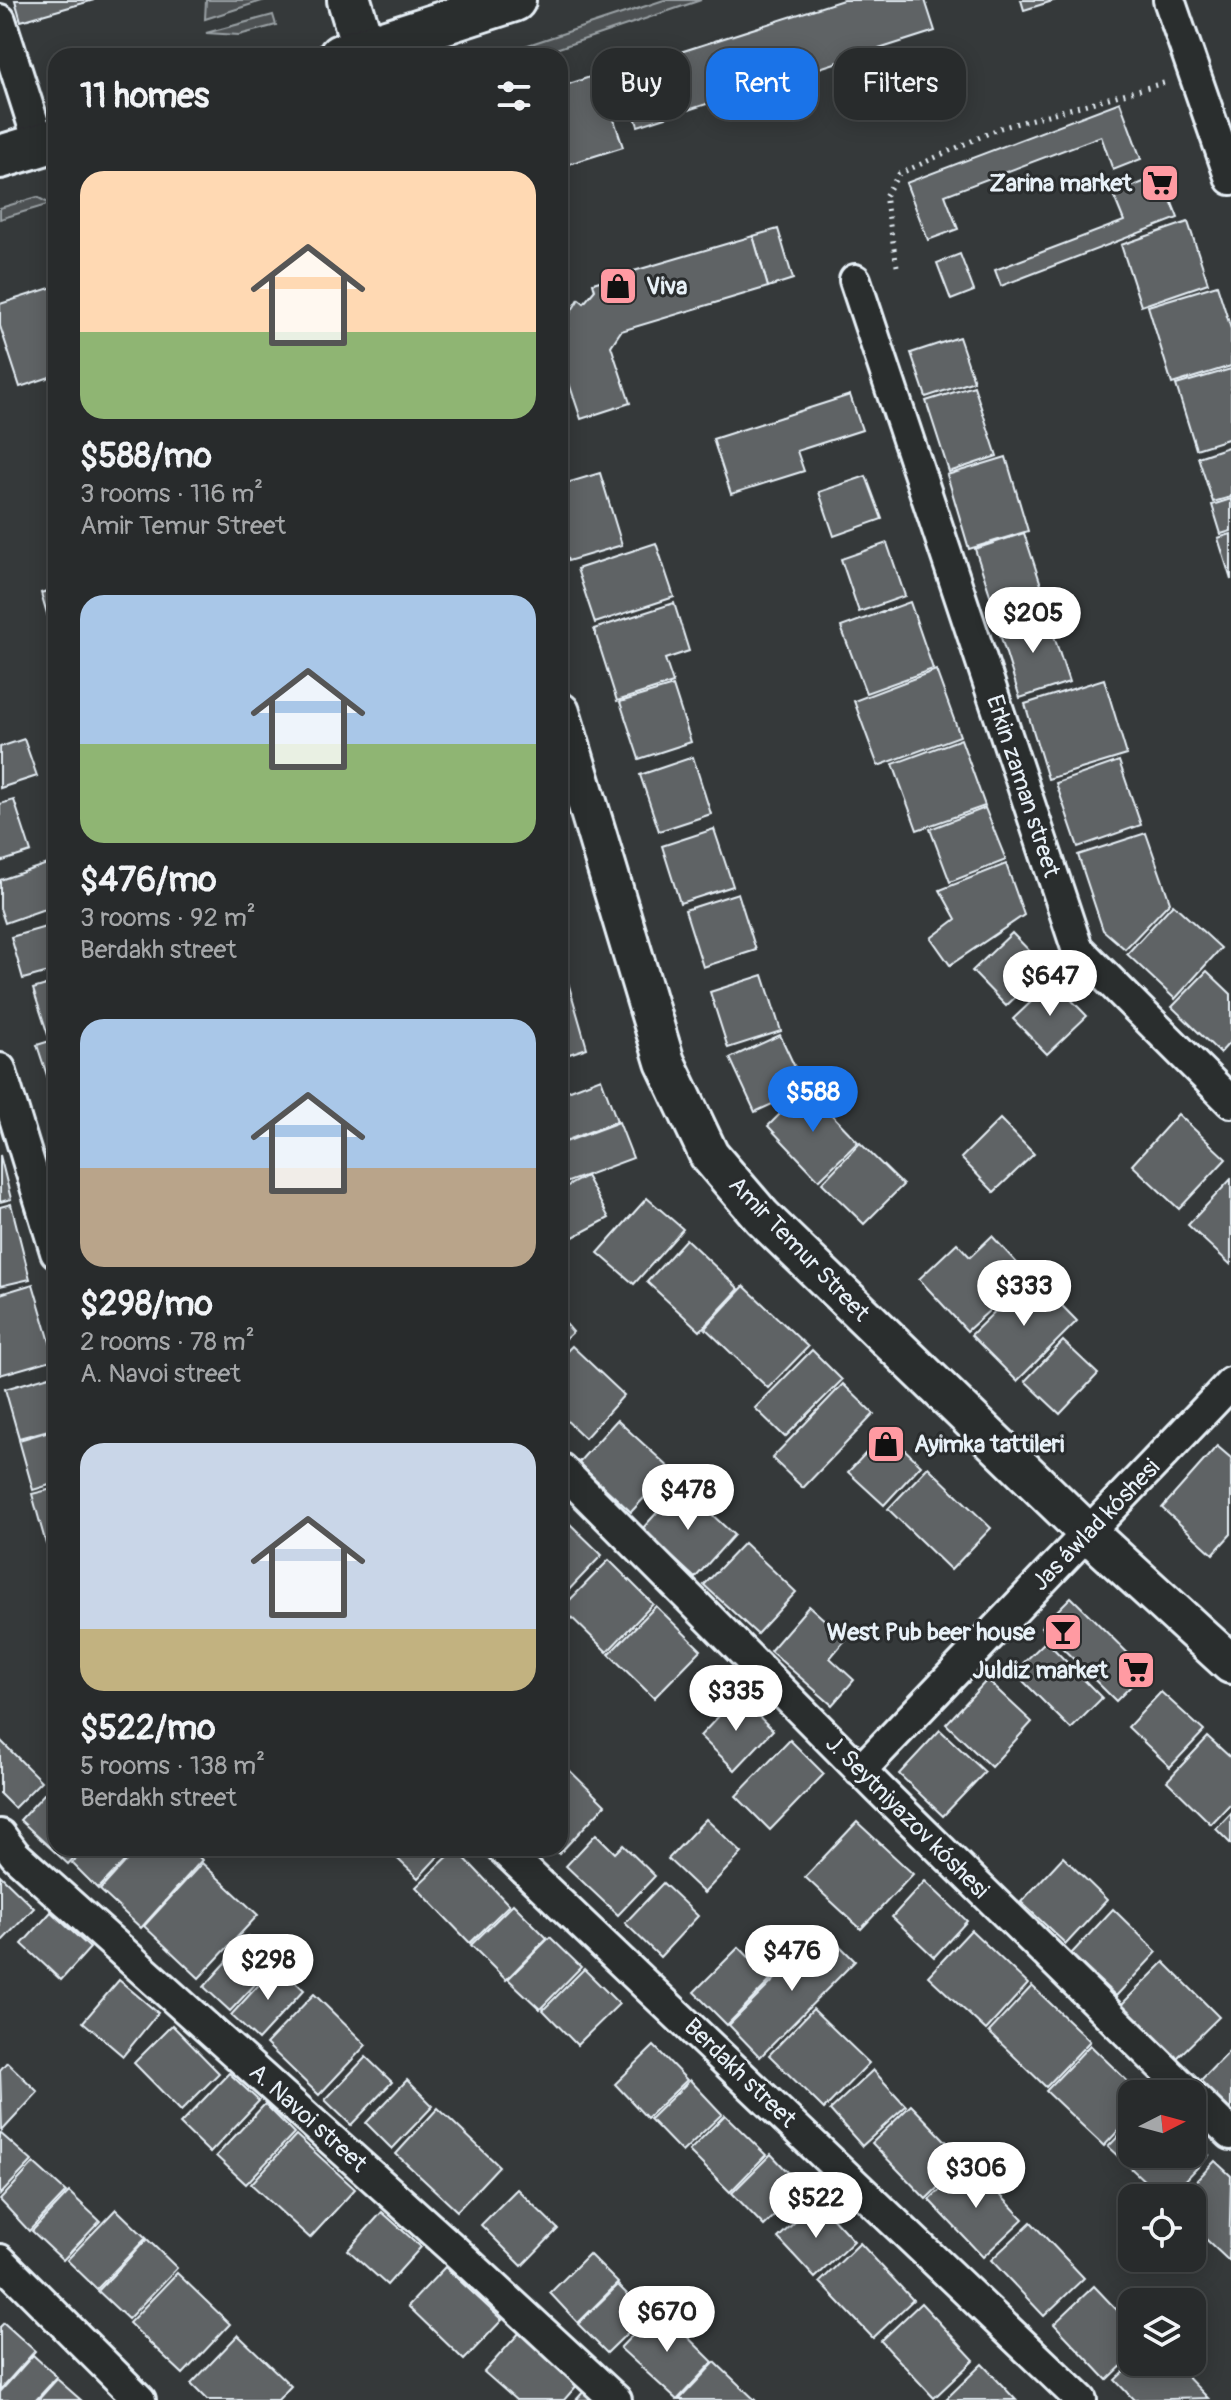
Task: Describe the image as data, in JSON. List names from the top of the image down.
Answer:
{
  "streets": {
    "street": [
      "Erkin zaman street",
      "Amir Temur Street",
      "Jas áwlad kóshesi",
      "J. Seytniyazov kóshesi",
      "Berdakh street",
      "A. Navoi street"
    ]
  },
  "crossings": [
    ["Amir Temur Street", "Jas áwlad kóshesi"],
    ["Jas áwlad kóshesi", "J. Seytniyazov kóshesi"]
  ],
  "places": {
    "supermarket": ["Zarina market", "Juldiz market"],
    "shop": ["Viva", "Ayimka tattileri"],
    "bar": ["West Pub beer house"]
  },
  "north": "right",
  "page": {
    "chip": ["Buy", "Rent", "Filters"],
    "heading": "11 homes",
    "list": [
      {
        "name": "$588/mo",
        "note": "3 rooms · 116 m² · Amir Temur Street"
      },
      {
        "name": "$476/mo",
        "note": "3 rooms · 92 m² · Berdakh street"
      },
      {
        "name": "$298/mo",
        "note": "2 rooms · 78 m² · A. Navoi street"
      },
      {
        "name": "$522/mo",
        "note": "5 rooms · 138 m² · Berdakh street"
      }
    ],
    "price": [
      "$205",
      "$647",
      "$588",
      "$333",
      "$478",
      "$335",
      "$476",
      "$298",
      "$306",
      "$522",
      "$670"
    ]
  }
}
